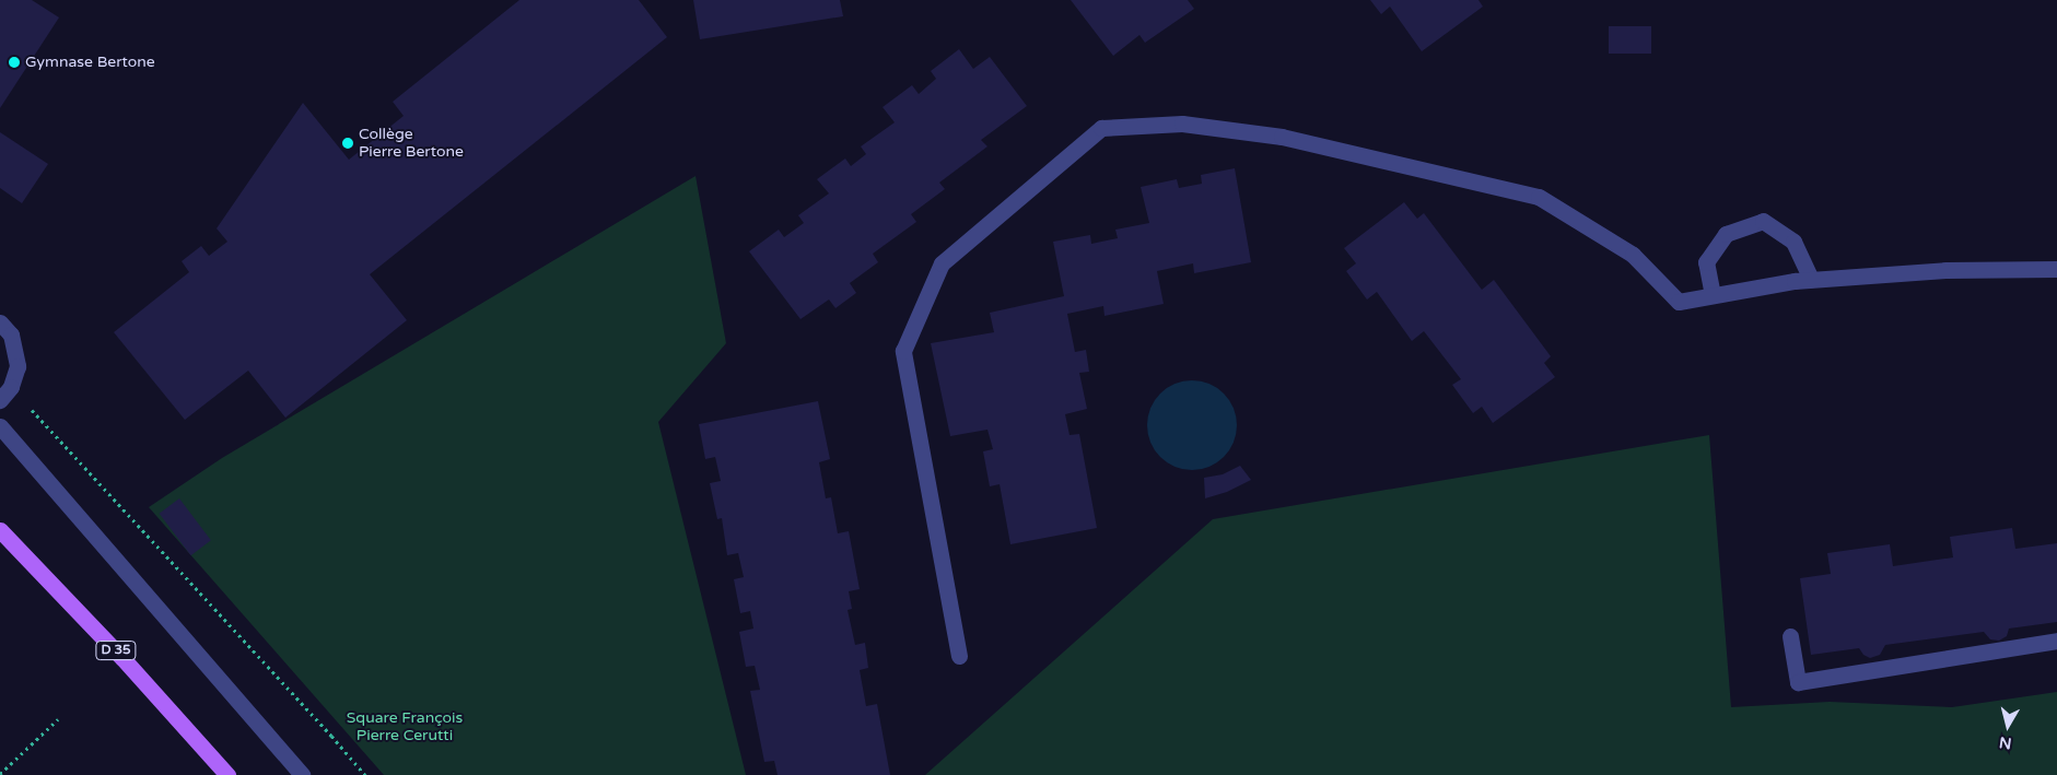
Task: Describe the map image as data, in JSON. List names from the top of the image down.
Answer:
{
  "streets": {
    "main road": ["D 35"]
  },
  "parks": ["Square François Pierre Cerutti"],
  "places": ["Gymnase Bertone", "Collège Pierre Bertone"],
  "north": "bottom"
}
